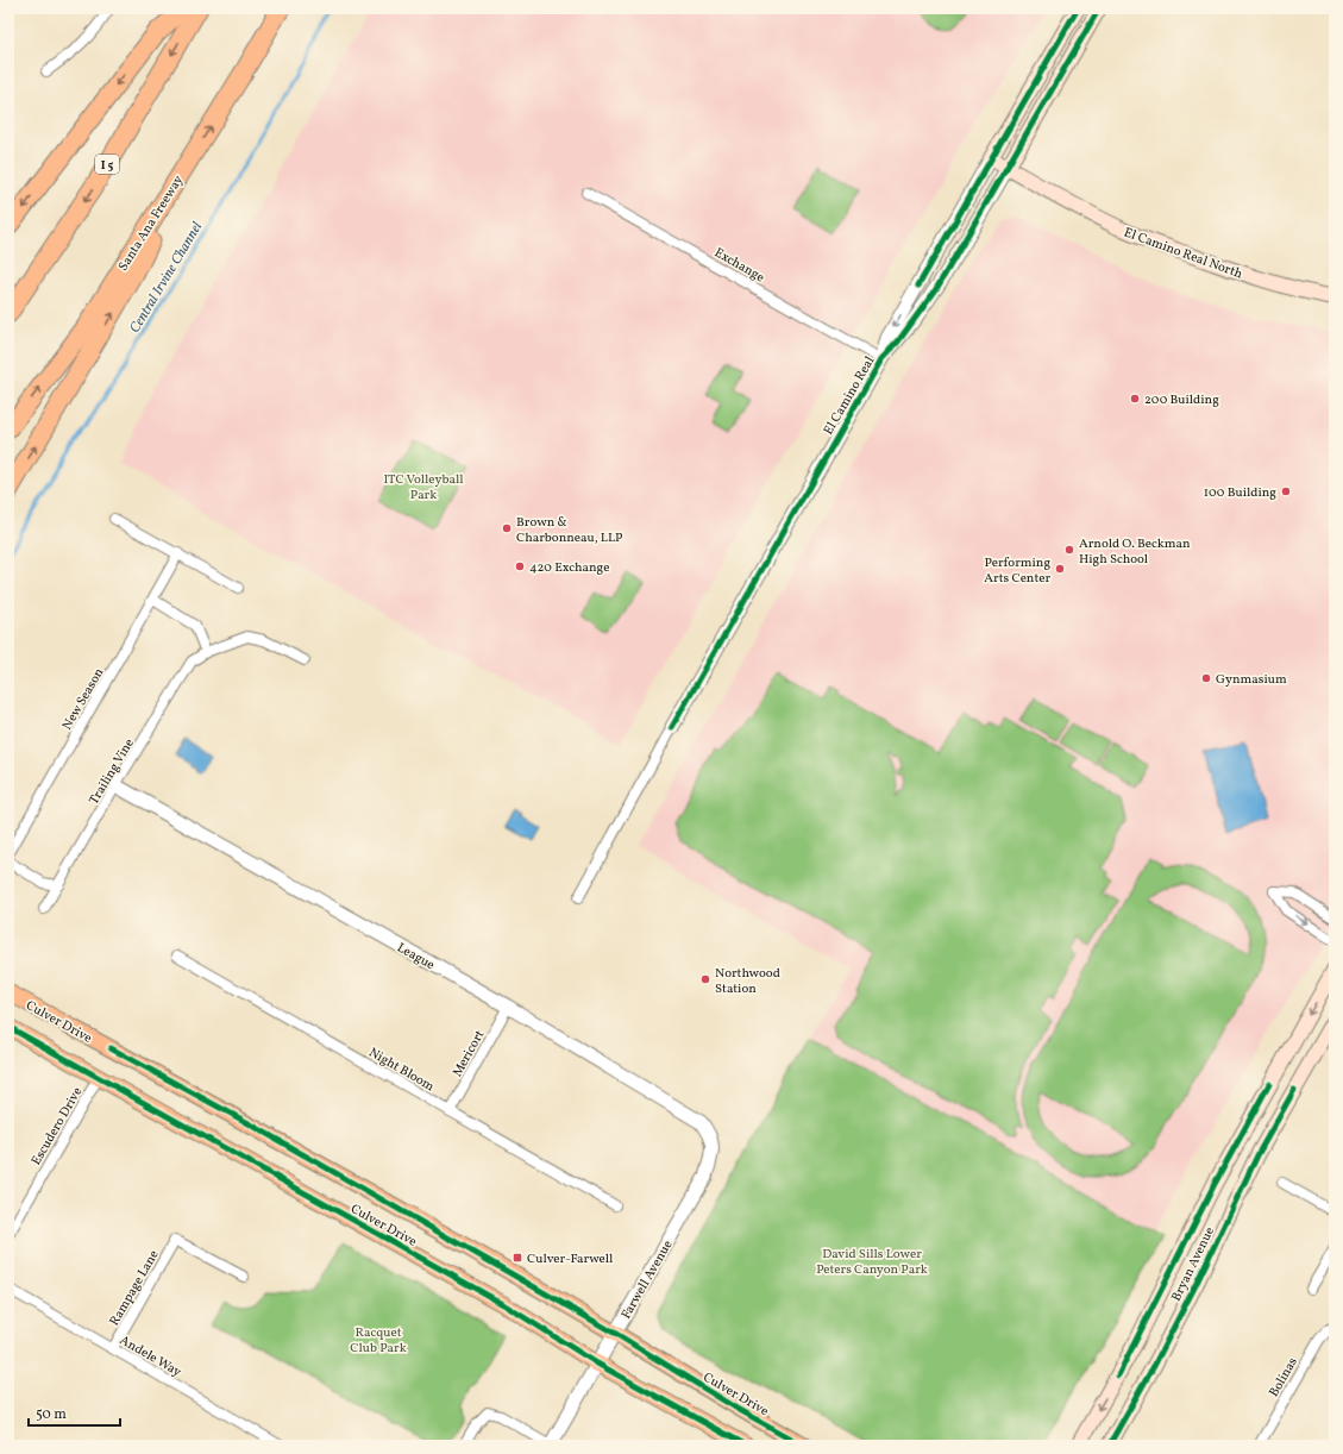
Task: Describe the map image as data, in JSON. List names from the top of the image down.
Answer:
{
  "streets": {
    "highway": ["I 5", "Santa Ana Freeway"],
    "main road": [
      "El Camino Real North",
      "El Camino Real",
      "Culver Drive",
      "Bryan Avenue"
    ],
    "street": [
      "Exchange",
      "New Season",
      "Trailing Vine",
      "League",
      "Mericort",
      "Night Bloom",
      "Escudero Drive",
      "Farwell Avenue",
      "Rampage Lane",
      "Andele Way",
      "Bolinas"
    ]
  },
  "crossings": [
    ["El Camino Real North", "El Camino Real"],
    ["Exchange", "El Camino Real"],
    ["Trailing Vine", "League"],
    ["League", "Mericort"],
    ["League", "Farwell Avenue"],
    ["Culver Drive", "Escudero Drive"],
    ["Culver Drive", "Farwell Avenue"],
    ["Mericort", "Night Bloom"],
    ["Rampage Lane", "Andele Way"]
  ],
  "water": ["Central Irvine Channel"],
  "parks": ["ITC Volleyball Park", "David Sills Lower Peters Canyon Park", "Racquet Club Park"],
  "places": {
    "other": [
      "200 Building",
      "100 Building",
      "Brown & Charbonneau, LLP",
      "Arnold O. Beckman High School",
      "420 Exchange",
      "Performing Arts Center",
      "Gynmasium",
      "Northwood Station"
    ],
    "transit": ["Culver-Farwell"]
  },
  "scale_bar": "50 m"
}
